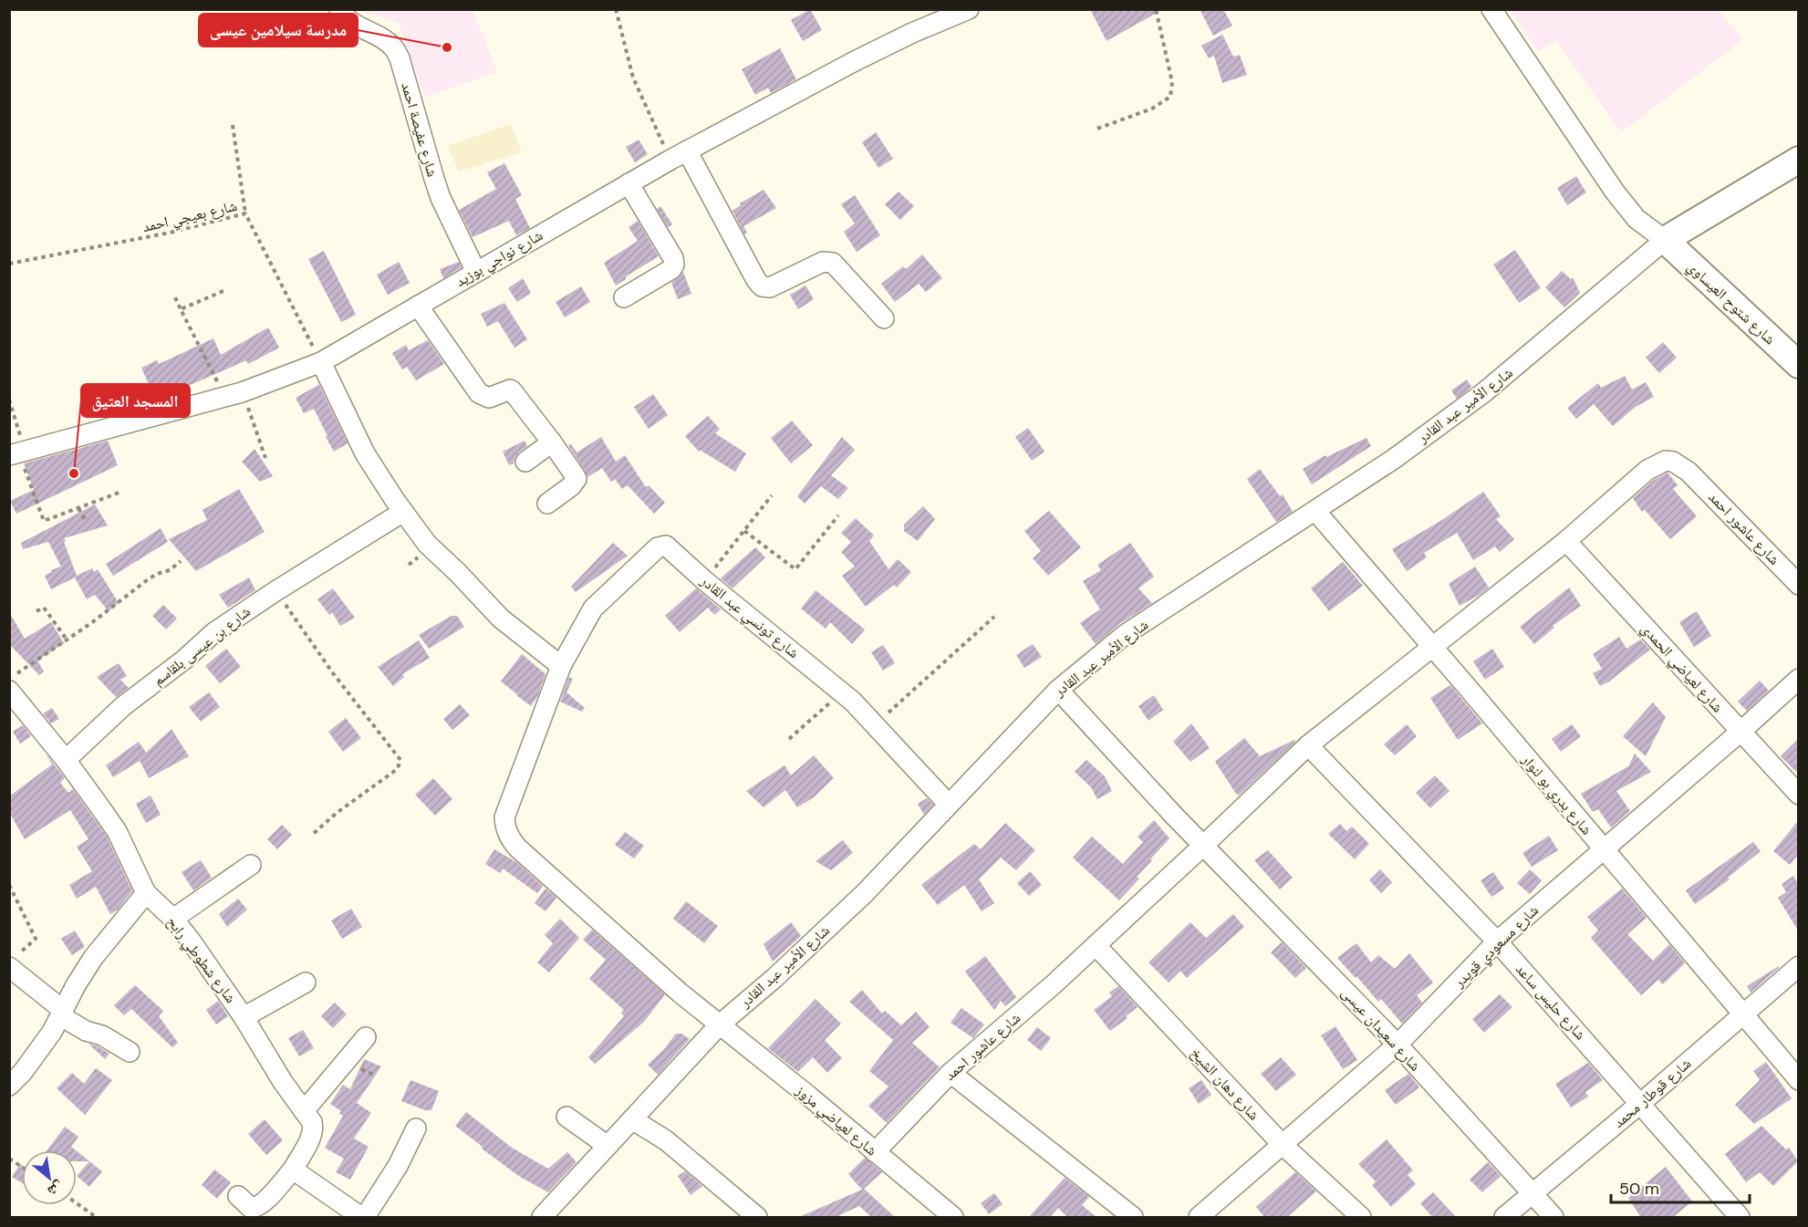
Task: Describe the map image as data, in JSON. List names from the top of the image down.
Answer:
{
  "streets": {
    "street": [
      "شارع عفيصة احمد",
      "شارع نواجي بوزيد",
      "شارع شتوح العيساوي",
      "شارع الأمير عبد القادر",
      "شارع عاشور احمد",
      "شارع تونسي عبد القادر",
      "شارع بن عيسى بلقاسم",
      "شارع لعياضي الحمدي",
      "شارع بدري بو لنوار",
      "شارع مسعودي قويدر",
      "شارع شطوطي رابح",
      "شارع حليس ساعد",
      "شارع سعيدان عيسى",
      "شارع دهان الشيخ",
      "شارع قوطار محمد",
      "شارع لعياضي مزوز"
    ],
    "path": ["شارع بعيجي احمد"]
  },
  "crossings": [
    ["شارع عفيصة احمد", "شارع نواجي بوزيد"],
    ["شارع بعيجي احمد", "شارع نواجي بوزيد"],
    ["شارع شتوح العيساوي", "شارع الأمير عبد القادر"],
    ["شارع الأمير عبد القادر", "شارع تونسي عبد القادر"],
    ["شارع الأمير عبد القادر", "شارع بدري بو لنوار"],
    ["شارع الأمير عبد القادر", "شارع سعيدان عيسى"],
    ["شارع الأمير عبد القادر", "شارع لعياضي مزوز"],
    ["شارع عاشور احمد", "شارع لعياضي الحمدي"],
    ["شارع عاشور احمد", "شارع بدري بو لنوار"],
    ["شارع عاشور احمد", "شارع حليس ساعد"],
    ["شارع عاشور احمد", "شارع سعيدان عيسى"],
    ["شارع عاشور احمد", "شارع دهان الشيخ"],
    ["شارع عاشور احمد", "شارع لعياضي مزوز"],
    ["شارع تونسي عبد القادر", "شارع لعياضي مزوز"],
    ["شارع بن عيسى بلقاسم", "شارع شطوطي رابح"],
    ["شارع لعياضي الحمدي", "شارع مسعودي قويدر"],
    ["شارع بدري بو لنوار", "شارع مسعودي قويدر"],
    ["شارع بدري بو لنوار", "شارع قوطار محمد"],
    ["شارع مسعودي قويدر", "شارع حليس ساعد"],
    ["شارع مسعودي قويدر", "شارع سعيدان عيسى"],
    ["شارع مسعودي قويدر", "شارع دهان الشيخ"],
    ["شارع حليس ساعد", "شارع قوطار محمد"],
    ["شارع سعيدان عيسى", "شارع قوطار محمد"]
  ],
  "places": ["مدرسة سيلامين عيسى", "المسجد العتيق"],
  "scale_bar": "50 m",
  "north": "bottom right"
}
